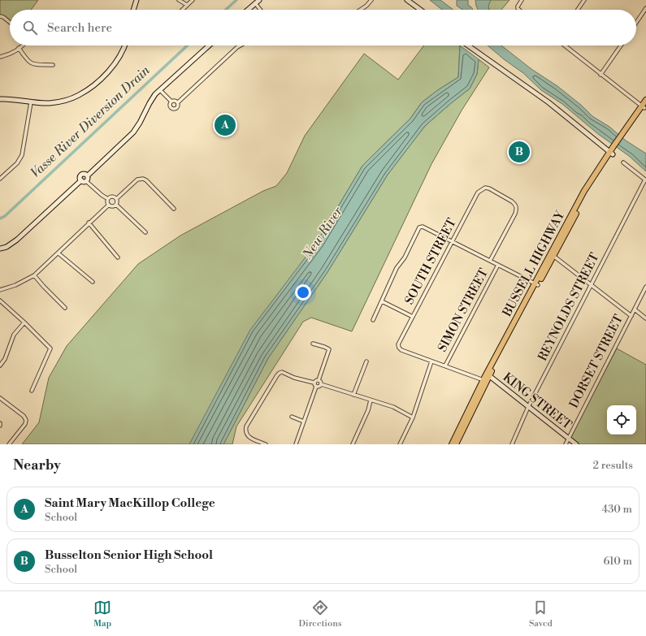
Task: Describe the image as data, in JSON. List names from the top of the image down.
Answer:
{
  "streets": {
    "main road": ["BUSSELL HIGHWAY"],
    "street": [
      "SOUTH STREET",
      "REYNOLDS STREET",
      "SIMON STREET",
      "DORSET STREET",
      "KING STREET"
    ]
  },
  "crossings": [
    ["SOUTH STREET", "SIMON STREET"],
    ["BUSSELL HIGHWAY", "KING STREET"],
    ["REYNOLDS STREET", "KING STREET"],
    ["DORSET STREET", "KING STREET"]
  ],
  "water": ["Vasse River Diversion Drain", "New River"],
  "page": {
    "search": "Search here",
    "pins": ["A", "B"],
    "heading": ["Nearby", "2 results"],
    "list": [
      {
        "mark": "A",
        "name": "Saint Mary MacKillop College",
        "note": "School",
        "value": "430 m"
      },
      {
        "mark": "B",
        "name": "Busselton Senior High School",
        "note": "School",
        "value": "610 m"
      }
    ],
    "nav": ["Map", "Directions", "Saved"]
  }
}
